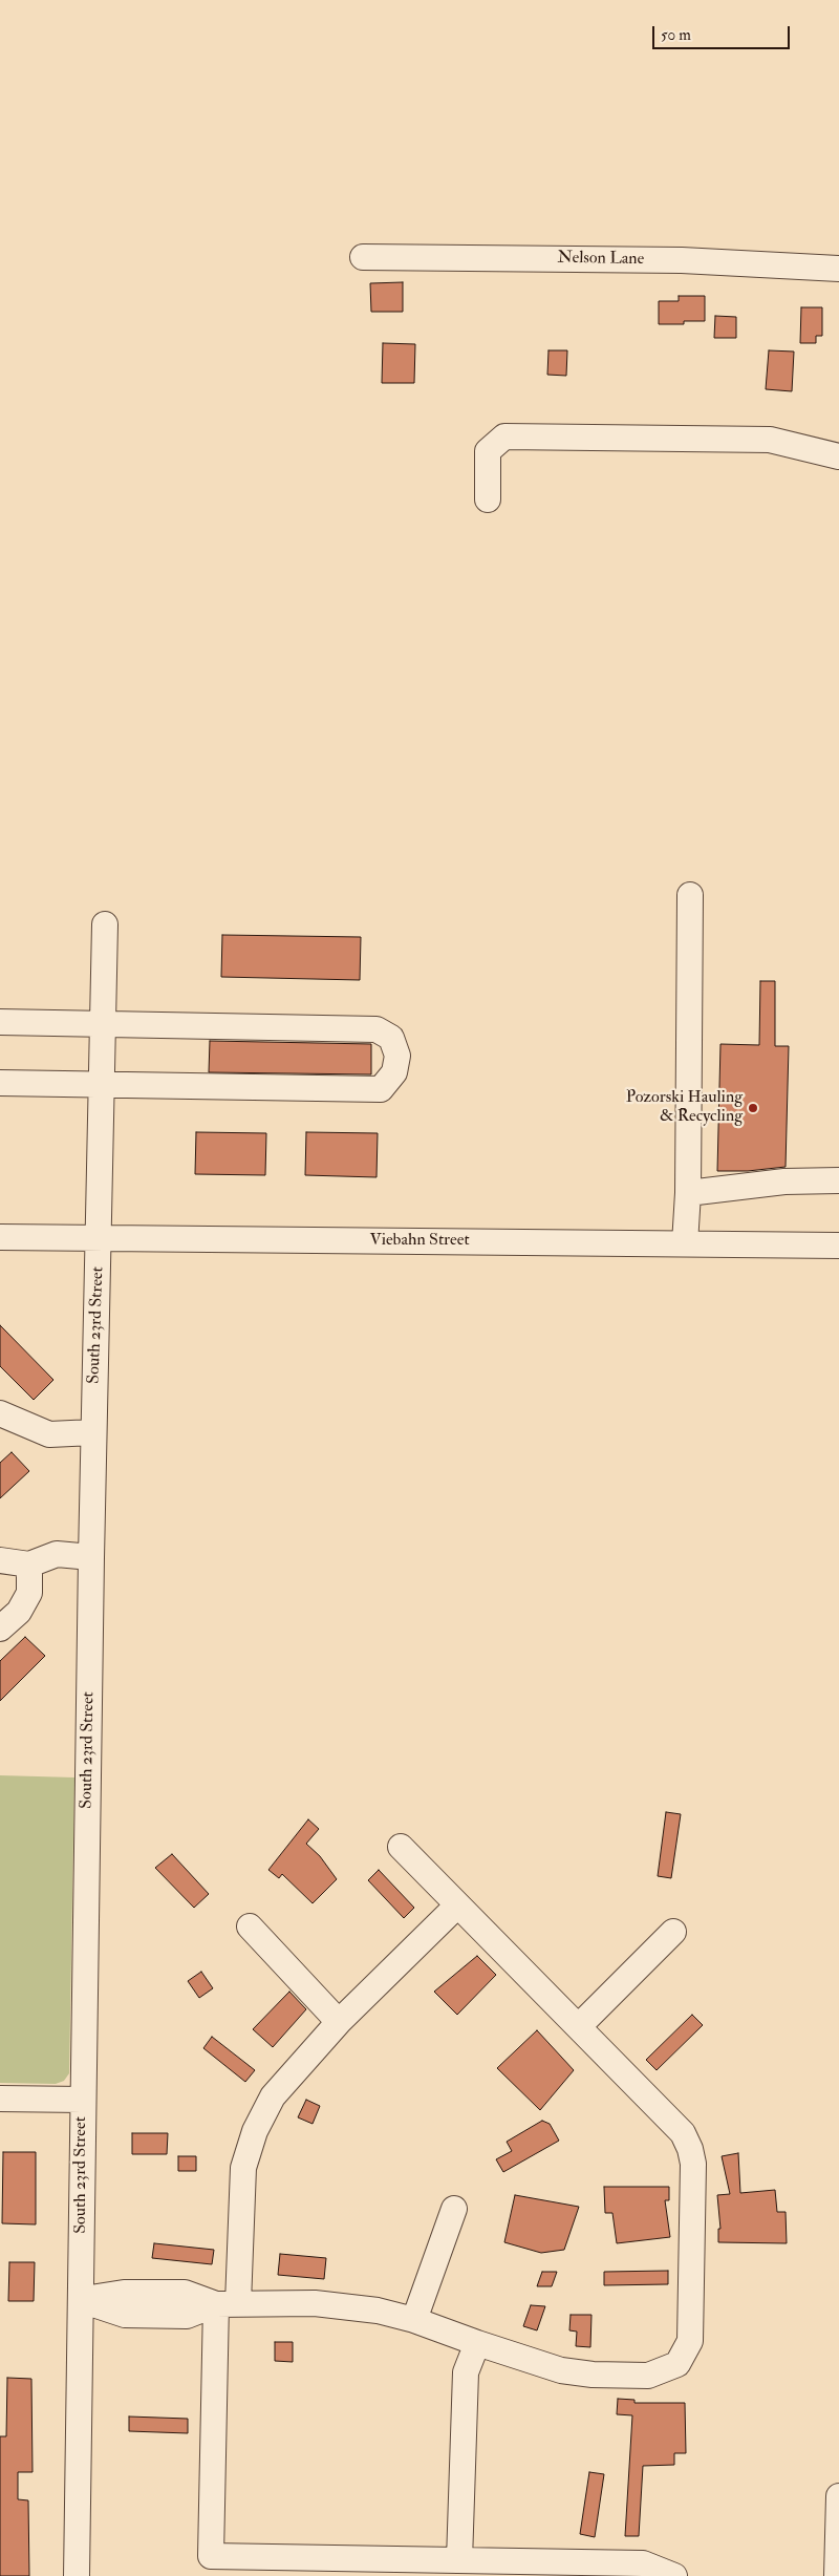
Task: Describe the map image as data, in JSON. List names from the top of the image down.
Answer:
{
  "streets": {
    "street": ["Nelson Lane", "Viebahn Street", "South 23rd Street"]
  },
  "crossings": [
    ["Viebahn Street", "South 23rd Street"]
  ],
  "places": ["Pozorski Hauling & Recycling"],
  "scale_bar": "50 m"
}
